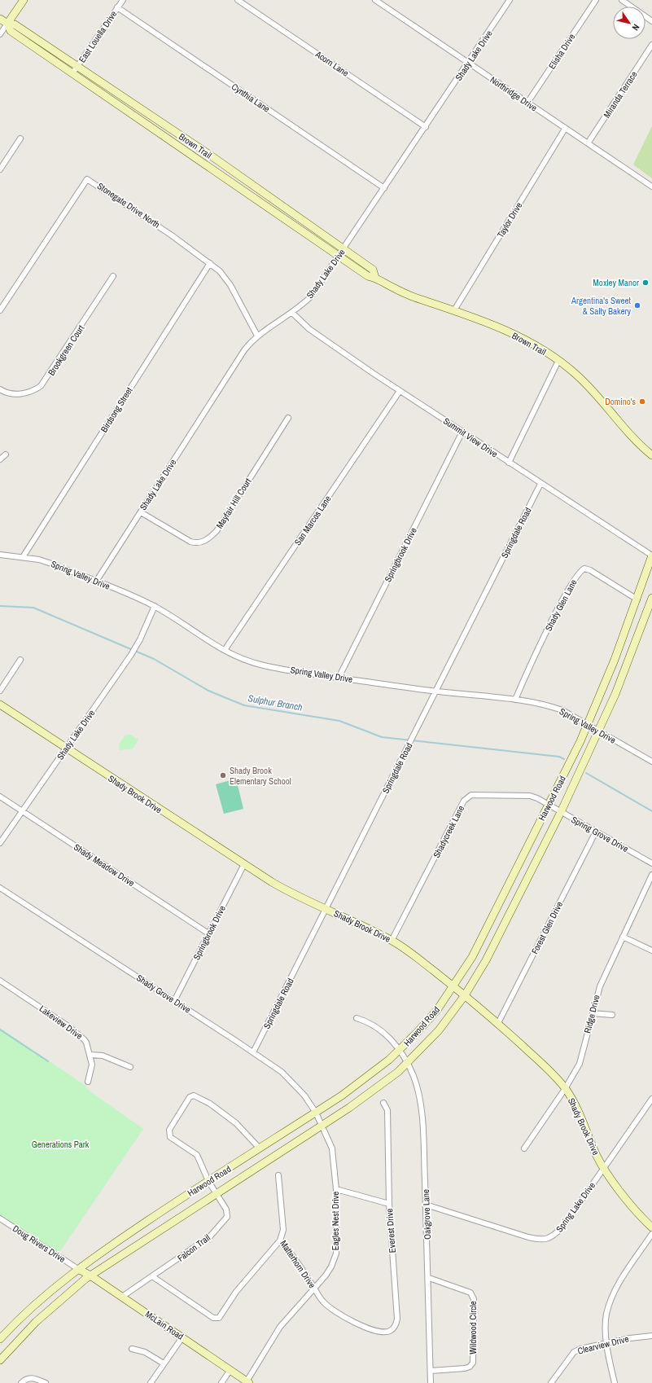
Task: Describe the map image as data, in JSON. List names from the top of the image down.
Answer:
{
  "streets": {
    "street": [
      "East Louella Drive",
      "Elisha Drive",
      "Shady Lake Drive",
      "Acorn Lane",
      "Northridge Drive",
      "Miranda Terrace",
      "Cynthia Lane",
      "Brown Trail",
      "Stonegate Drive North",
      "Taylor Drive",
      "Brookgreen Court",
      "Birdsong Street",
      "Summit View Drive",
      "Mayfair Hill Court",
      "San Marcos Lane",
      "Springdale Road",
      "Springbrook Drive",
      "Spring Valley Drive",
      "Shady Glen Lane",
      "Shady Brook Drive",
      "Harwood Road",
      "Shadycreek Lane",
      "Spring Grove Drive",
      "Shady Meadow Drive",
      "Forest Glen Drive",
      "Shady Grove Drive",
      "Ridge Drive",
      "Lakeview Drive",
      "Spring Lake Drive",
      "Oakgrove Lane",
      "Eagles Nest Drive",
      "Everest Drive",
      "Doug Rivers Drive",
      "Falcon Trail",
      "Matterhorn Drive",
      "McLain Road",
      "Wildwood Circle",
      "Clearview Drive"
    ]
  },
  "crossings": [
    ["East Louella Drive", "Cynthia Lane"],
    ["East Louella Drive", "Brown Trail"],
    ["Elisha Drive", "Northridge Drive"],
    ["Shady Lake Drive", "Acorn Lane"],
    ["Shady Lake Drive", "Northridge Drive"],
    ["Shady Lake Drive", "Cynthia Lane"],
    ["Shady Lake Drive", "Brown Trail"],
    ["Shady Lake Drive", "Stonegate Drive North"],
    ["Shady Lake Drive", "Summit View Drive"],
    ["Shady Lake Drive", "Mayfair Hill Court"],
    ["Shady Lake Drive", "Spring Valley Drive"],
    ["Shady Lake Drive", "Shady Brook Drive"],
    ["Shady Lake Drive", "Shady Meadow Drive"],
    ["Northridge Drive", "Miranda Terrace"],
    ["Northridge Drive", "Taylor Drive"],
    ["Brown Trail", "Taylor Drive"],
    ["Stonegate Drive North", "Birdsong Street"],
    ["Birdsong Street", "Spring Valley Drive"],
    ["Summit View Drive", "San Marcos Lane"],
    ["Summit View Drive", "Springdale Road"],
    ["Summit View Drive", "Springbrook Drive"],
    ["Summit View Drive", "Harwood Road"],
    ["San Marcos Lane", "Spring Valley Drive"],
    ["Springdale Road", "Spring Valley Drive"],
    ["Springdale Road", "Shady Brook Drive"],
    ["Springdale Road", "Shady Grove Drive"],
    ["Springbrook Drive", "Spring Valley Drive"],
    ["Springbrook Drive", "Shady Brook Drive"],
    ["Springbrook Drive", "Shady Meadow Drive"],
    ["Springbrook Drive", "Shady Grove Drive"],
    ["Spring Valley Drive", "Shady Glen Lane"],
    ["Spring Valley Drive", "Harwood Road"],
    ["Shady Glen Lane", "Harwood Road"],
    ["Shady Brook Drive", "Harwood Road"],
    ["Shady Brook Drive", "Shadycreek Lane"],
    ["Shady Brook Drive", "Forest Glen Drive"],
    ["Shady Brook Drive", "Ridge Drive"],
    ["Shady Brook Drive", "Spring Lake Drive"],
    ["Harwood Road", "Shadycreek Lane"],
    ["Harwood Road", "Spring Grove Drive"],
    ["Harwood Road", "Shady Grove Drive"],
    ["Harwood Road", "Oakgrove Lane"],
    ["Harwood Road", "Eagles Nest Drive"],
    ["Harwood Road", "Doug Rivers Drive"],
    ["Harwood Road", "Falcon Trail"],
    ["Harwood Road", "McLain Road"],
    ["Shadycreek Lane", "Spring Grove Drive"],
    ["Spring Grove Drive", "Forest Glen Drive"],
    ["Shady Grove Drive", "Eagles Nest Drive"],
    ["Spring Lake Drive", "Oakgrove Lane"],
    ["Oakgrove Lane", "Wildwood Circle"],
    ["Eagles Nest Drive", "Matterhorn Drive"],
    ["Eagles Nest Drive", "McLain Road"],
    ["Everest Drive", "Matterhorn Drive"],
    ["Doug Rivers Drive", "McLain Road"],
    ["Falcon Trail", "McLain Road"]
  ],
  "water": ["Sulphur Branch"],
  "parks": ["Generations Park"],
  "places": [
    "Moxley Manor",
    "Argentina's Sweet & Salty Bakery",
    "Domino's",
    "Shady Brook Elementary School"
  ],
  "north": "bottom right"
}
